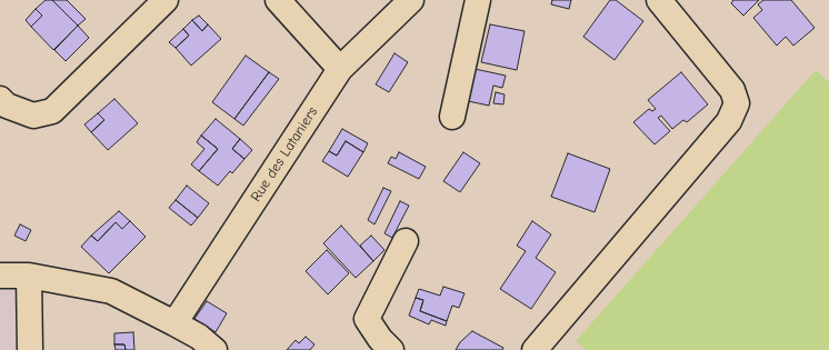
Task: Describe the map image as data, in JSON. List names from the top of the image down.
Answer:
{
  "streets": {
    "street": ["Rue des Lataniers"]
  }
}
